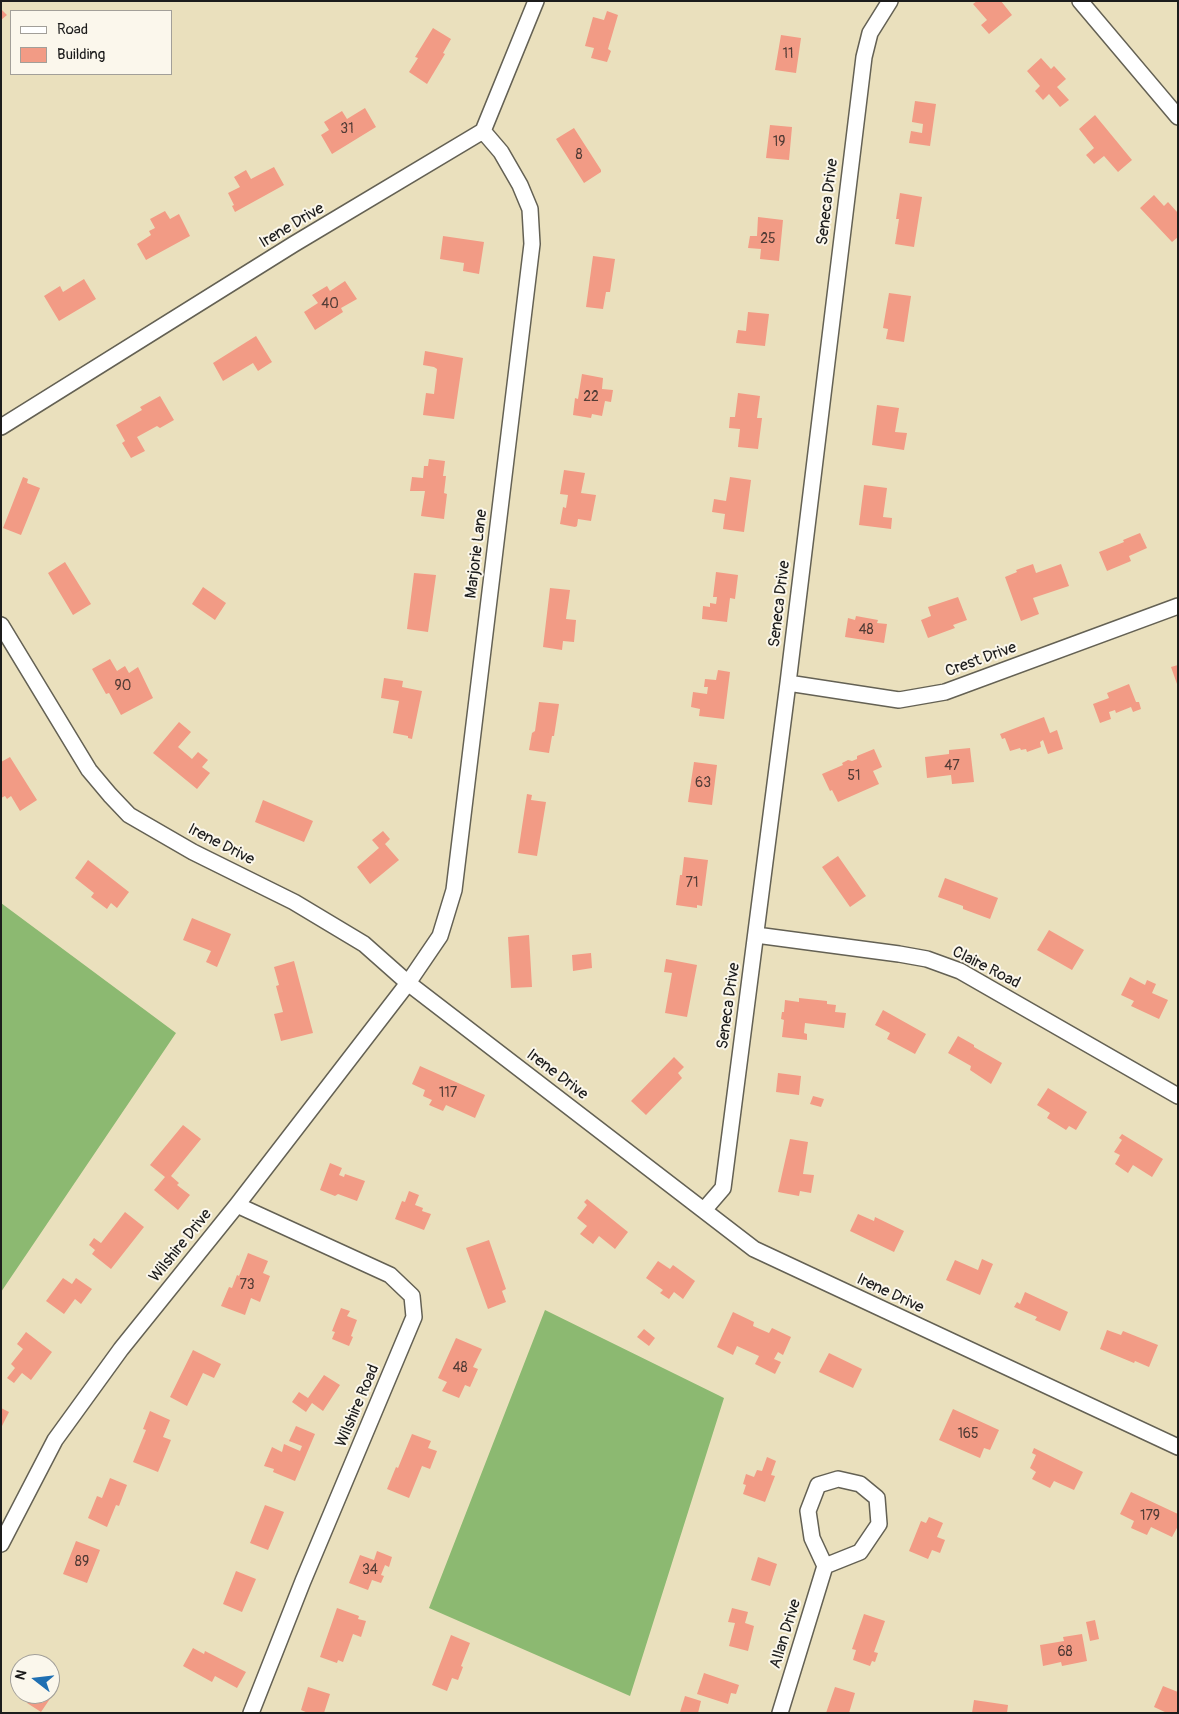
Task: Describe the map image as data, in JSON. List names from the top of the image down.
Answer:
{
  "streets": {
    "street": [
      "Seneca Drive",
      "Irene Drive",
      "Marjorie Lane",
      "Crest Drive",
      "Claire Road",
      "Wilshire Drive",
      "Wilshire Road",
      "Allan Drive"
    ]
  },
  "crossings": [
    ["Seneca Drive", "Irene Drive"],
    ["Seneca Drive", "Crest Drive"],
    ["Seneca Drive", "Claire Road"],
    ["Irene Drive", "Marjorie Lane"],
    ["Irene Drive", "Wilshire Drive"],
    ["Marjorie Lane", "Wilshire Drive"],
    ["Wilshire Drive", "Wilshire Road"]
  ],
  "house_numbers": [
    "11",
    "31",
    "19",
    "8",
    "25",
    "40",
    "22",
    "48",
    "90",
    "47",
    "51",
    "63",
    "71",
    "117",
    "73",
    "48",
    "165",
    "179",
    "89",
    "34",
    "68"
  ],
  "legend": ["Road", "Building"],
  "north": "left"
}
